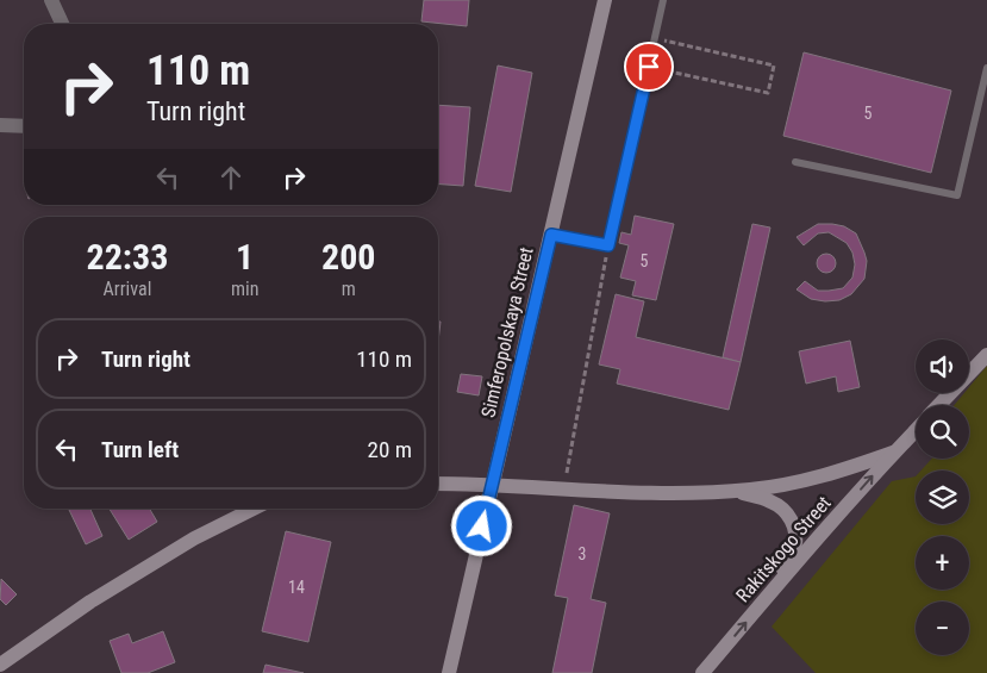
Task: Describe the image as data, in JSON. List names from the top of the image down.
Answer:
{
  "streets": {
    "main road": ["Simferopolskaya Street", "Rakitskogo Street"]
  },
  "one_way": ["Rakitskogo Street"],
  "house_numbers": [
    "5",
    "5",
    "3",
    "14"
  ],
  "page": {
    "turn": ["110 m", "Turn right"],
    "eta": [
      "22:33",
      "Arrival",
      "1",
      "min",
      "200",
      "m"
    ],
    "list": [
      {
        "name": "Turn right",
        "value": "110 m"
      },
      {
        "name": "Turn left",
        "value": "20 m"
      }
    ],
    "map_buttons": ["+", "−"]
  }
}
